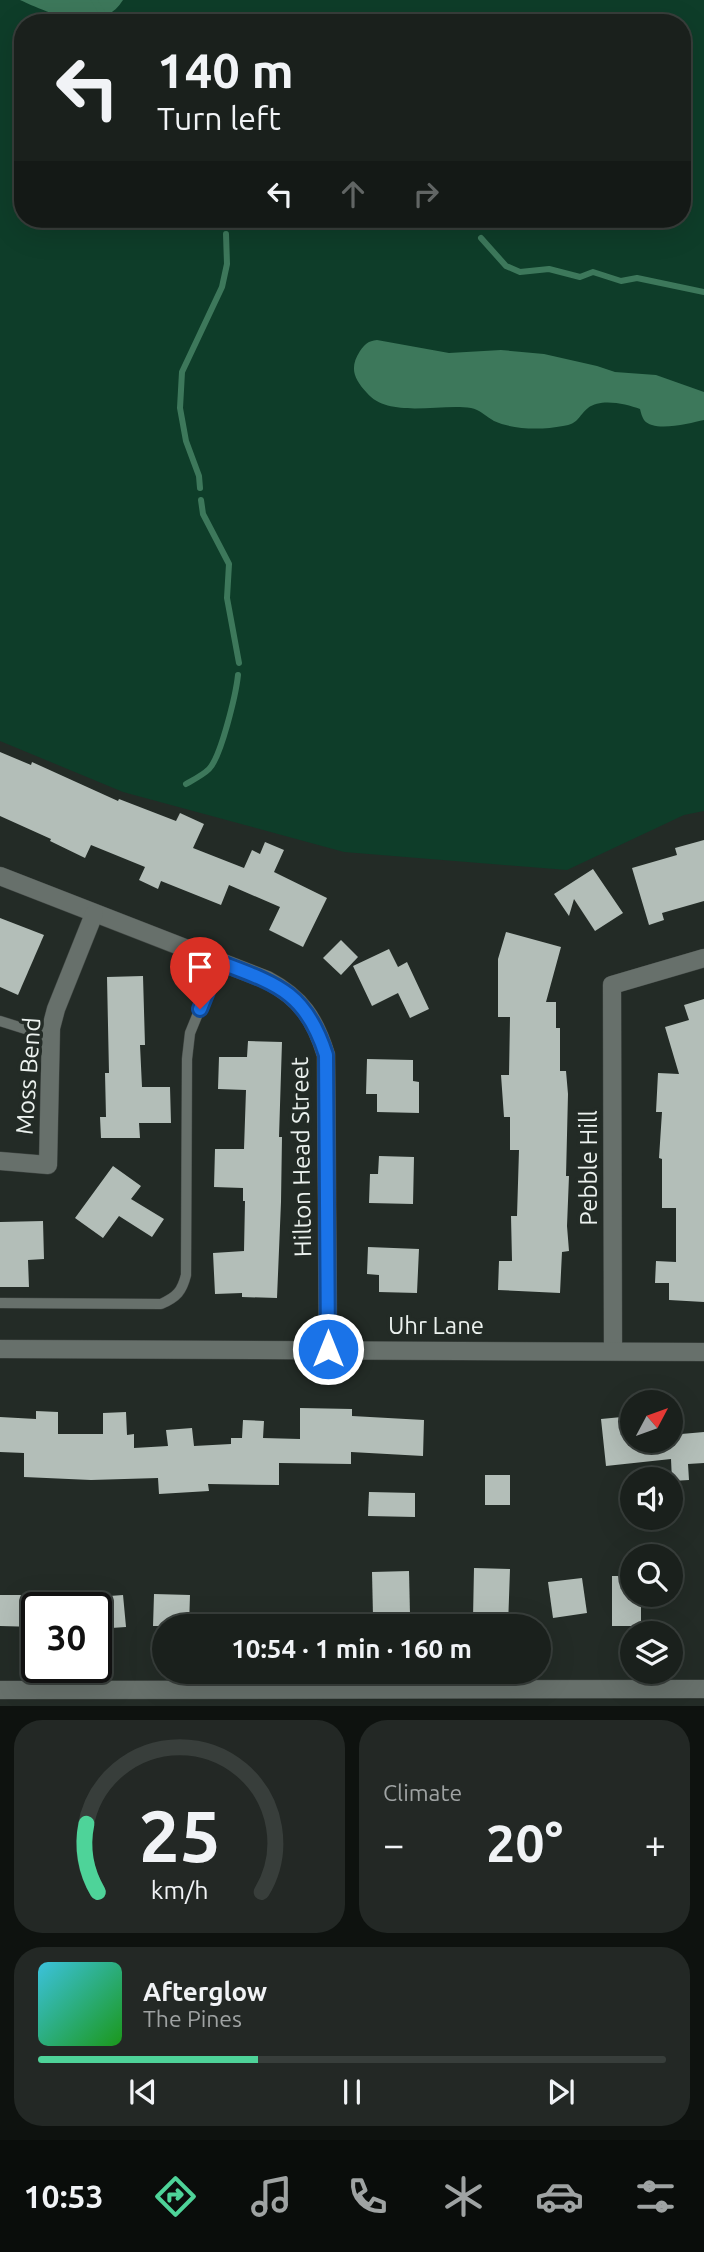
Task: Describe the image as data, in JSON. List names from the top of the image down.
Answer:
{
  "streets": {
    "street": [
      "Moss Bend",
      "Hilton Head Street",
      "Pebble Hill",
      "Uhr Lane"
    ]
  },
  "crossings": [
    ["Moss Bend", "Hilton Head Street"],
    ["Hilton Head Street", "Uhr Lane"],
    ["Pebble Hill", "Uhr Lane"]
  ],
  "north": "top right",
  "page": {
    "turn": ["140 m", "Turn left"],
    "limit": "30",
    "trip": "10:54 · 1 min · 160 m",
    "tile": "Climate",
    "heat": ["−", "20°", "+"],
    "song": ["Afterglow", "The Pines"],
    "tabs": "10:53",
    "gauge": ["25", "km/h"]
  }
}
